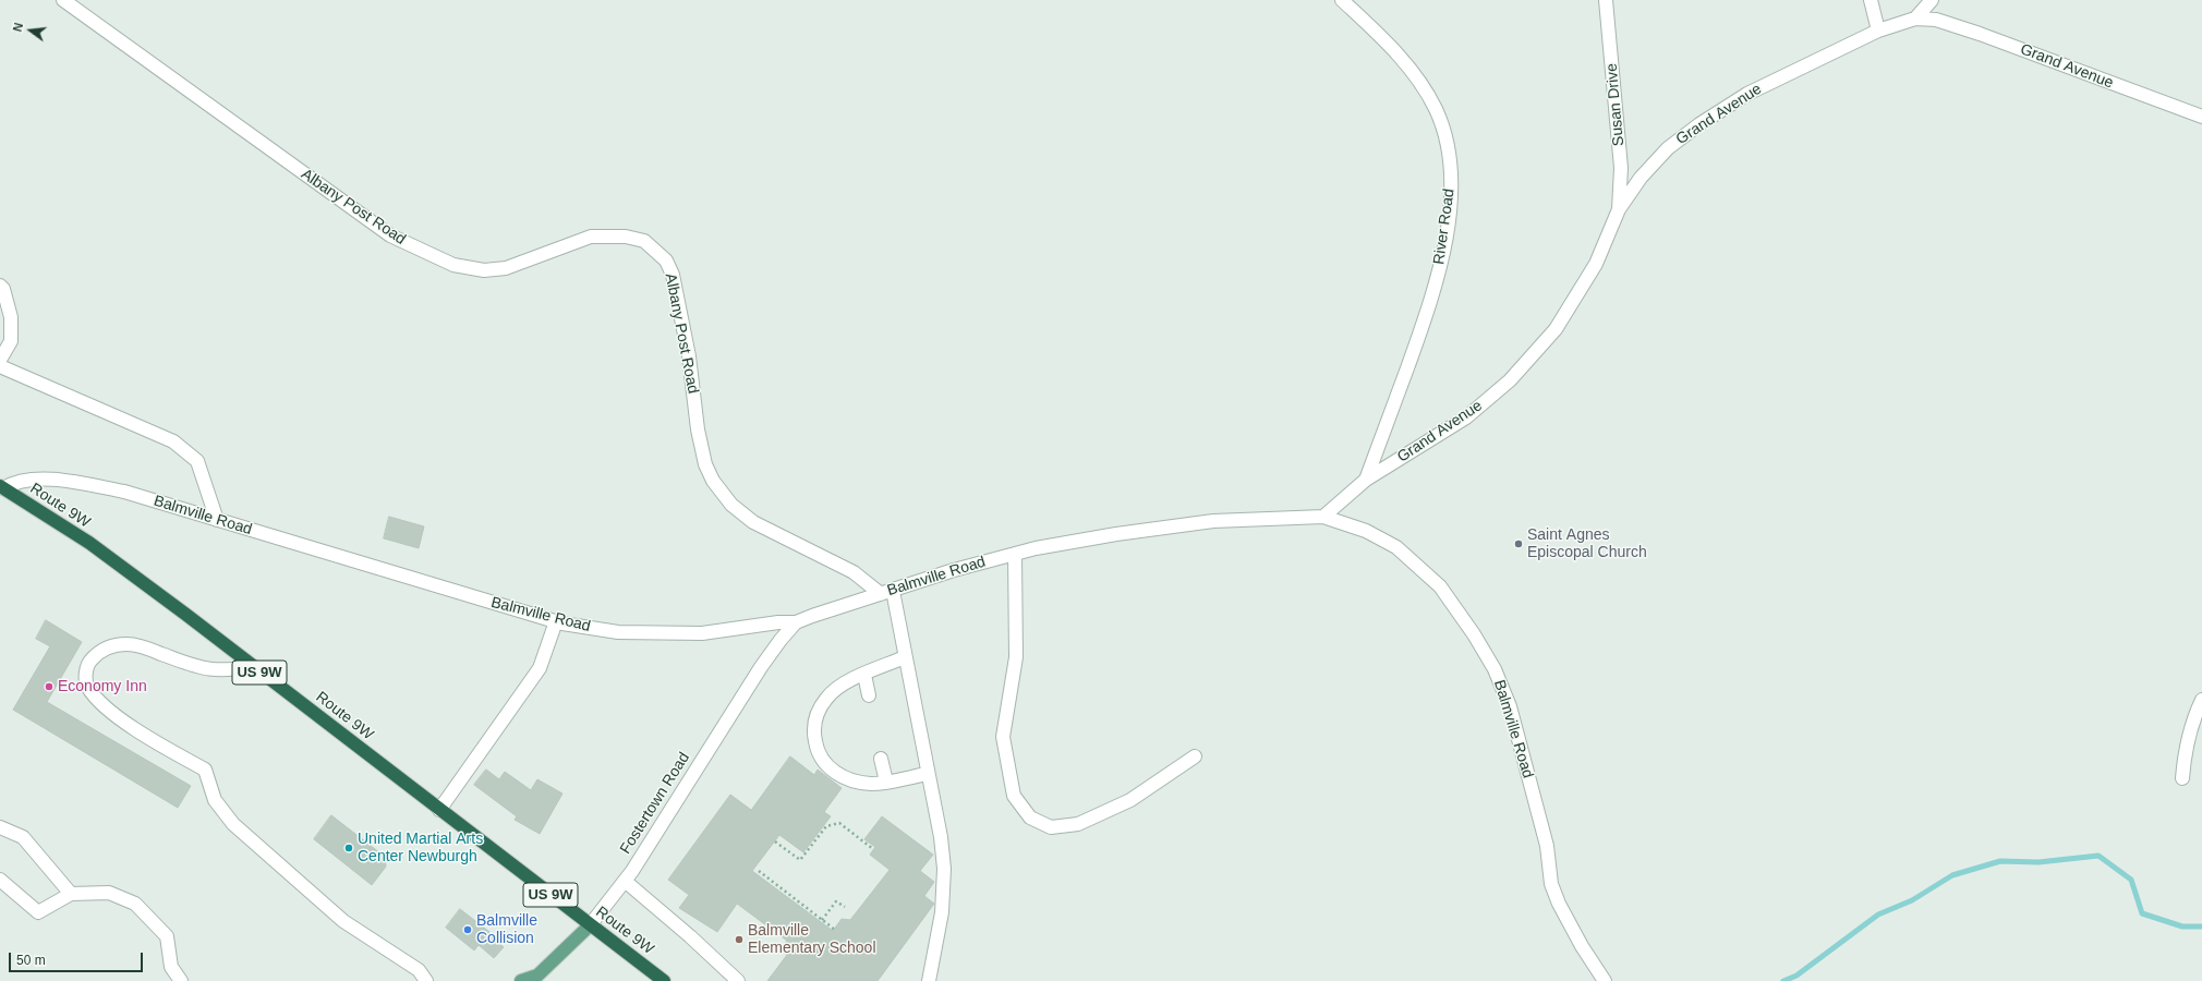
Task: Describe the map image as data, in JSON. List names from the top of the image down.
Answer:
{
  "streets": {
    "highway": ["Route 9W", "US 9W"],
    "main road": ["Fostertown Road"],
    "street": [
      "Grand Avenue",
      "Susan Drive",
      "Albany Post Road",
      "River Road",
      "Balmville Road"
    ]
  },
  "crossings": [
    ["Grand Avenue", "Susan Drive"],
    ["Grand Avenue", "River Road"],
    ["Grand Avenue", "Balmville Road"],
    ["Albany Post Road", "Balmville Road"],
    ["Route 9W", "Balmville Road"],
    ["Route 9W", "Fostertown Road"],
    ["Balmville Road", "Fostertown Road"]
  ],
  "places": [
    "Saint Agnes Episcopal Church",
    "Economy Inn",
    "United Martial Arts Center Newburgh",
    "Balmville Collision",
    "Balmville Elementary School"
  ],
  "scale_bar": "50 m",
  "north": "left"
}
